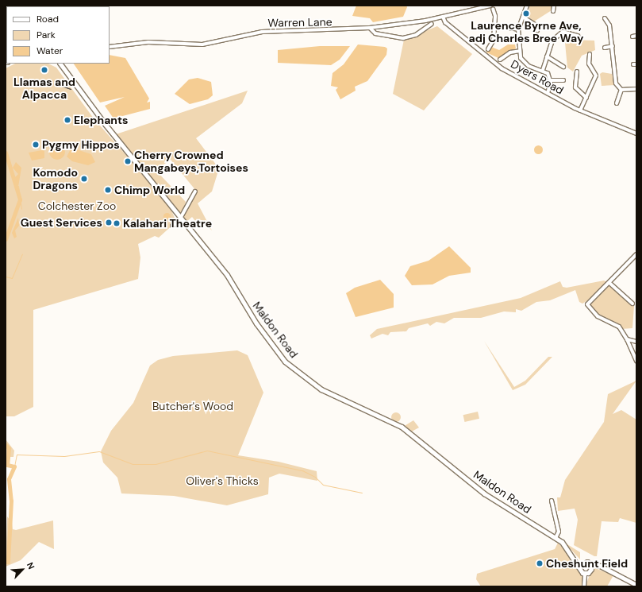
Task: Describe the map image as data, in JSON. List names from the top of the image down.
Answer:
{
  "streets": {
    "main road": ["Maldon Road"],
    "street": ["Warren Lane", "Dyers Road"]
  },
  "crossings": [
    ["Warren Lane", "Dyers Road"]
  ],
  "parks": ["Colchester Zoo", "Butcher's Wood", "Oliver's Thicks"],
  "places": [
    "Laurence Byrne Ave, adj Charles Bree Way",
    "Llamas and Alpacca",
    "Elephants",
    "Pygmy Hippos",
    "Cherry Crowned Mangabeys,Tortoises",
    "Komodo Dragons",
    "Chimp World",
    "Guest Services",
    "Kalahari Theatre",
    "Cheshunt Field"
  ],
  "legend": ["Road", "Park", "Water"],
  "north": "top right"
}
